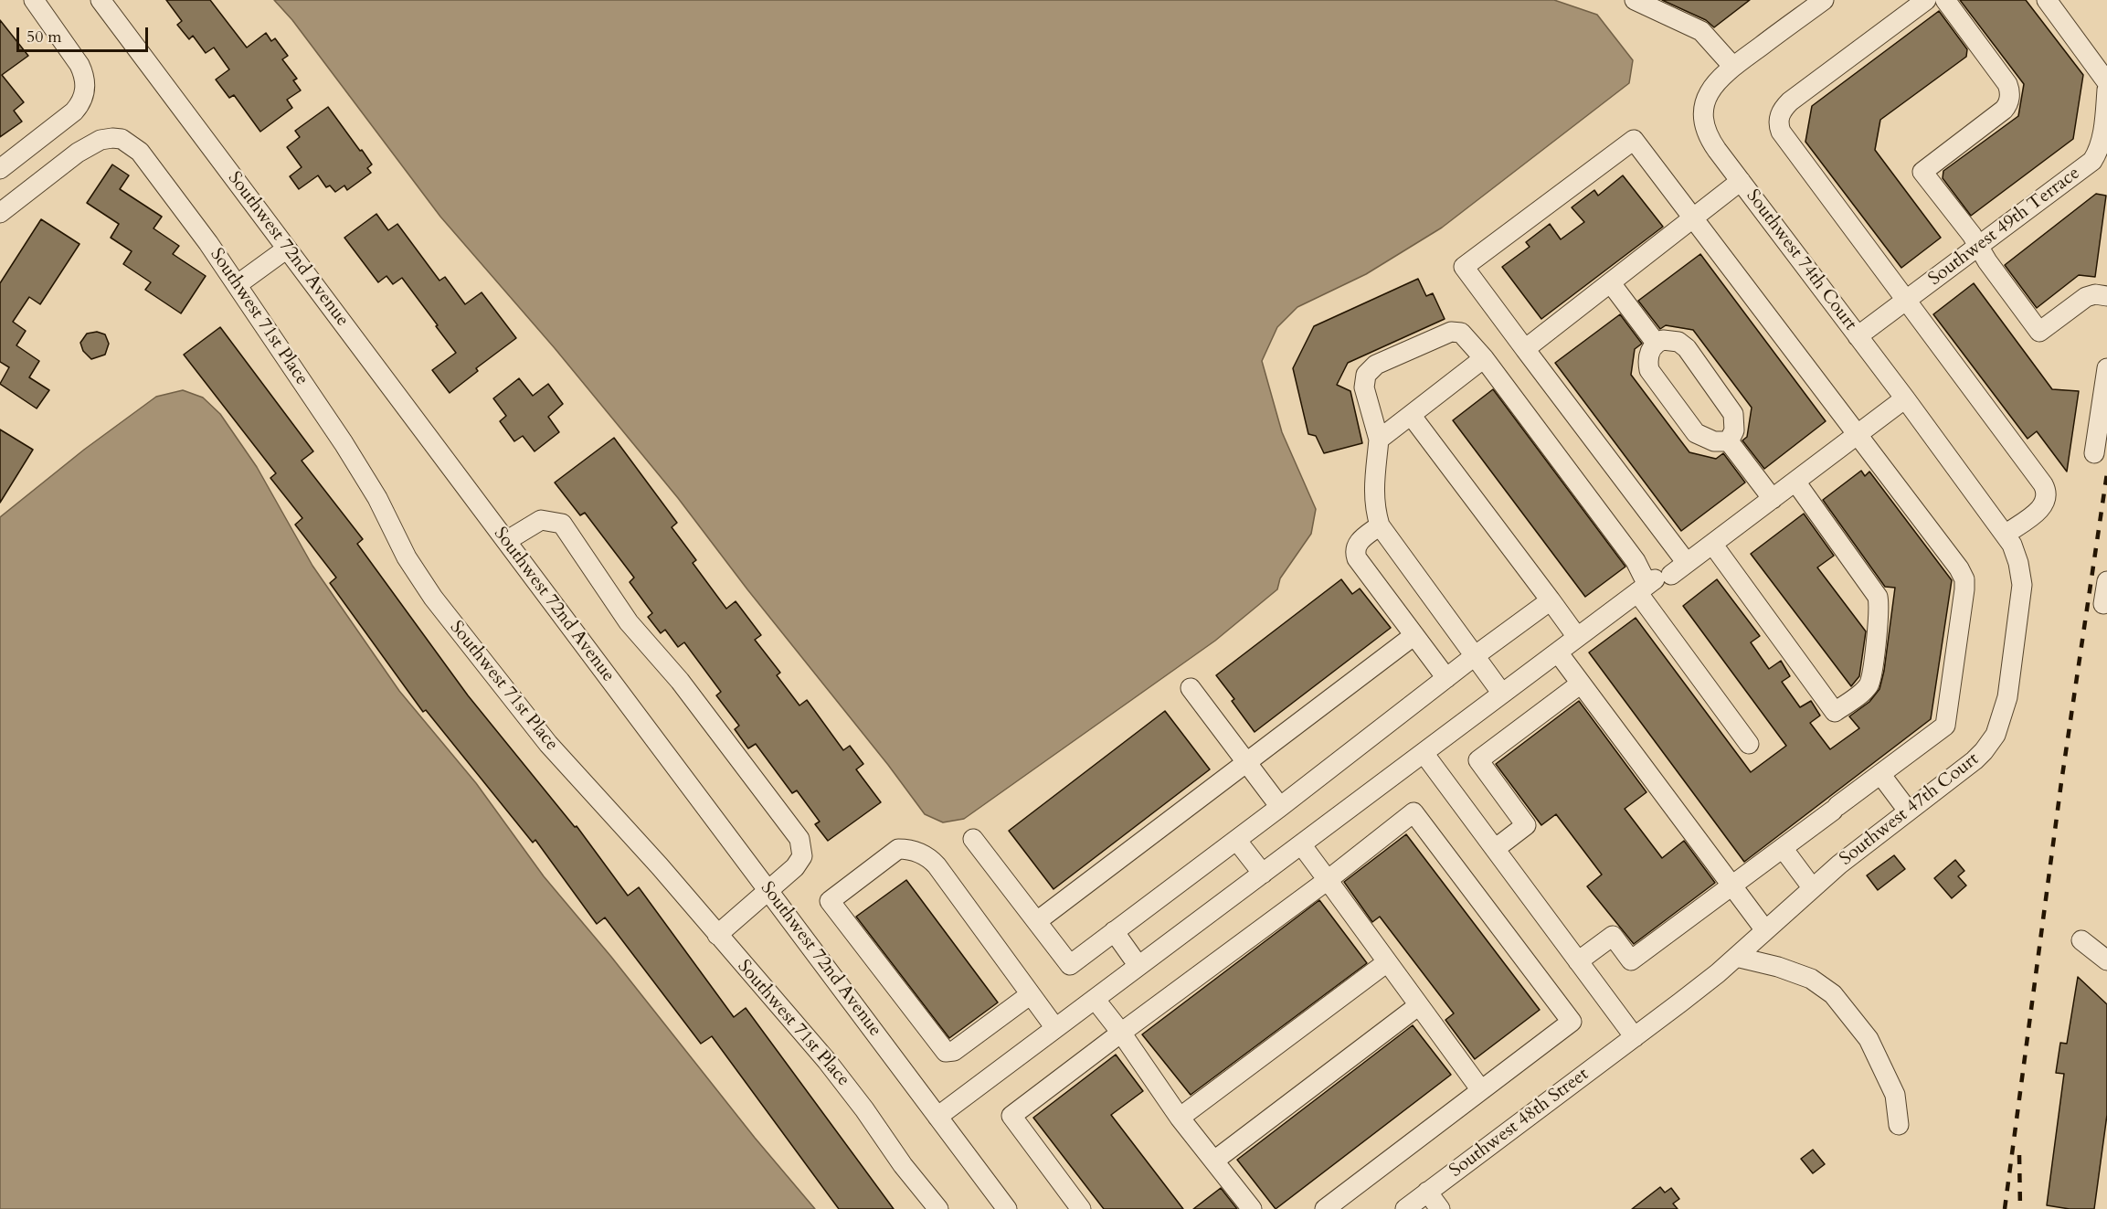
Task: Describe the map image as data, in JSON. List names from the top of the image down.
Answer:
{
  "streets": {
    "street": [
      "Southwest 49th Terrace",
      "Southwest 72nd Avenue",
      "Southwest 74th Court",
      "Southwest 71st Place",
      "Southwest 47th Court",
      "Southwest 48th Street"
    ]
  },
  "crossings": [
    ["Southwest 49th Terrace", "Southwest 74th Court"],
    ["Southwest 74th Court", "Southwest 47th Court"],
    ["Southwest 47th Court", "Southwest 48th Street"]
  ],
  "scale_bar": "50 m"
}
